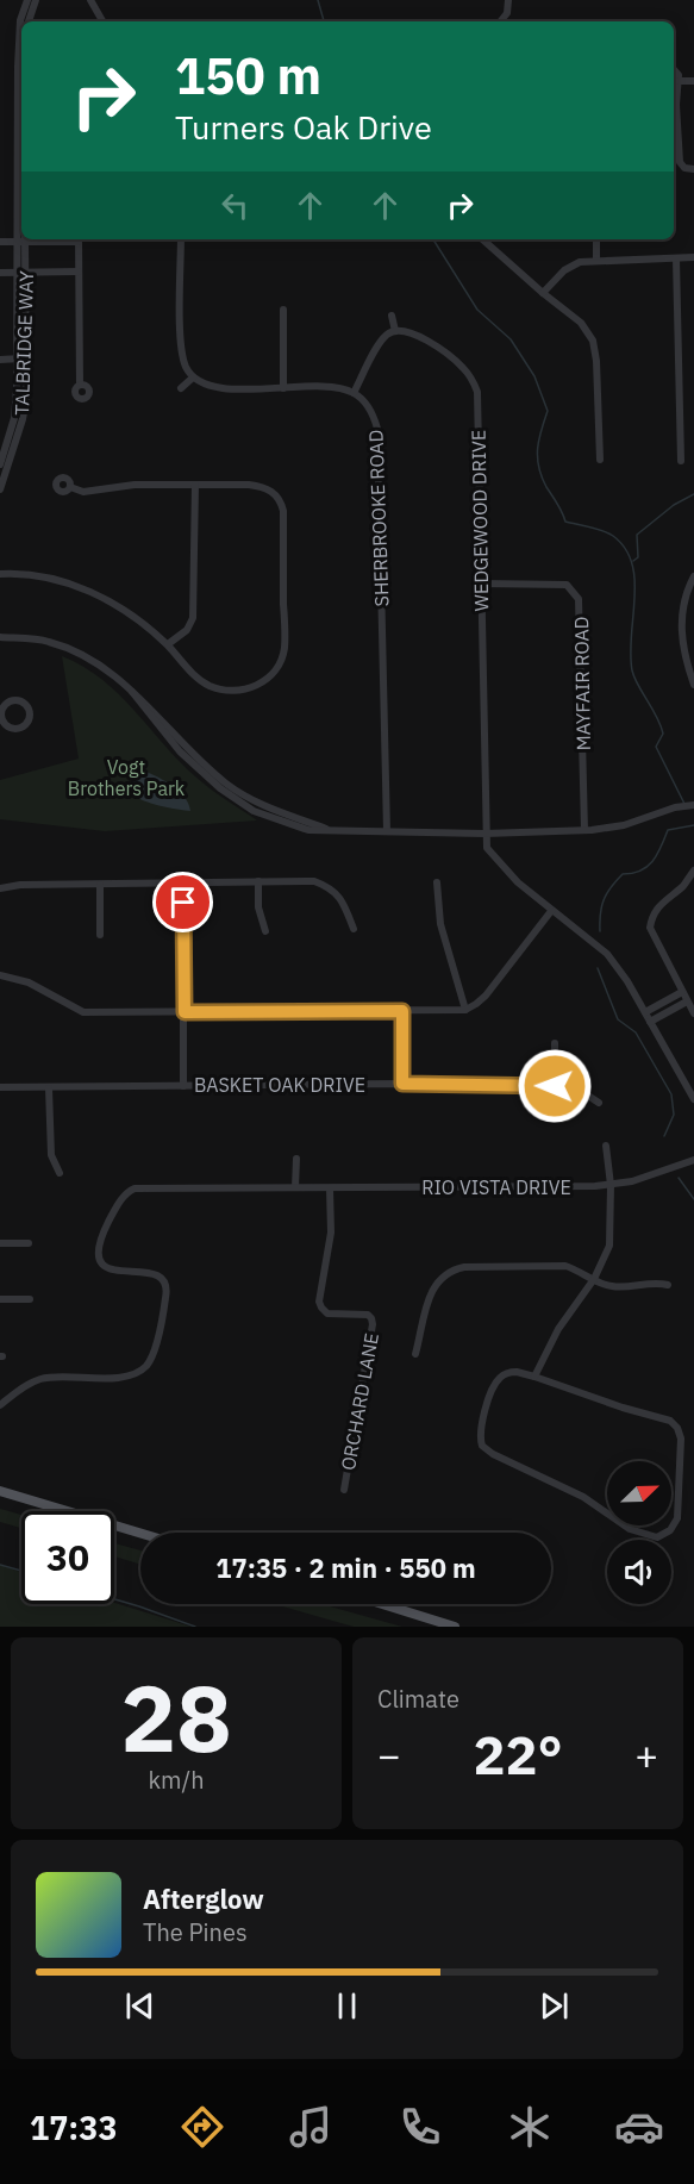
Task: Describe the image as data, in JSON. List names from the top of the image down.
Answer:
{
  "streets": {
    "street": [
      "TALBRIDGE WAY",
      "SHERBROOKE ROAD",
      "WEDGEWOOD DRIVE",
      "MAYFAIR ROAD",
      "BASKET OAK DRIVE",
      "RIO VISTA DRIVE",
      "ORCHARD LANE"
    ]
  },
  "crossings": [
    ["WEDGEWOOD DRIVE", "MAYFAIR ROAD"],
    ["RIO VISTA DRIVE", "ORCHARD LANE"]
  ],
  "parks": ["Vogt Brothers Park"],
  "north": "top right",
  "page": {
    "turn": ["150 m", "Turners Oak Drive"],
    "limit": "30",
    "trip": "17:35 · 2 min · 550 m",
    "tile": [
      ["28", "km/h"],
      "Climate"
    ],
    "heat": ["−", "22°", "+"],
    "song": ["Afterglow", "The Pines"],
    "tabs": "17:33"
  }
}
